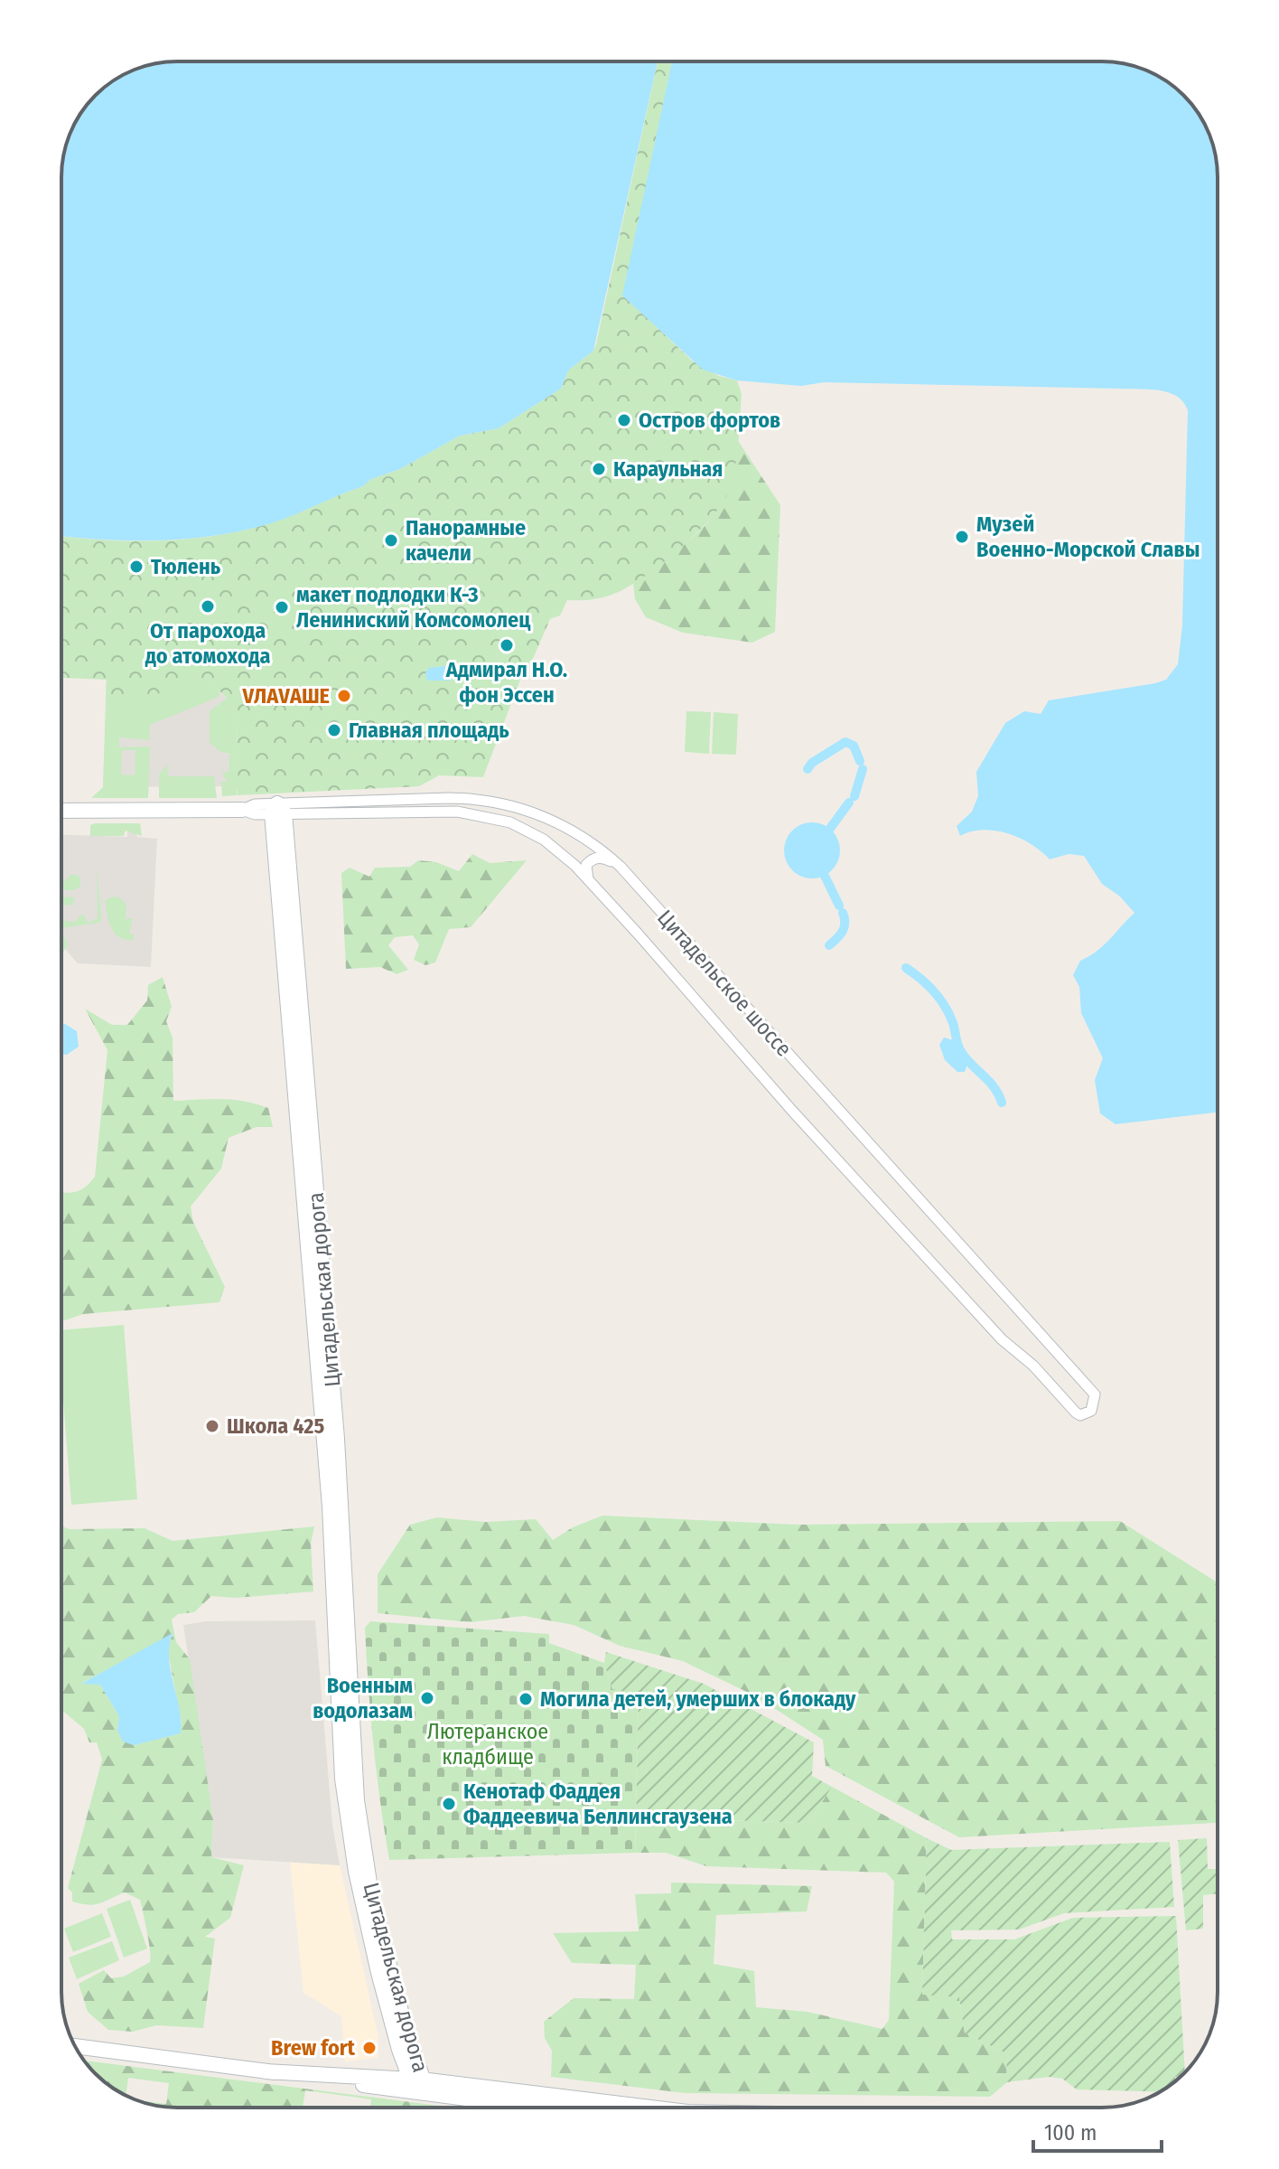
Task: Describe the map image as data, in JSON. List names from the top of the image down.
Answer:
{
  "streets": {
    "street": ["Цитадельское шоссе", "Цитадельская дорога"]
  },
  "crossings": [
    ["Цитадельское шоссе", "Цитадельская дорога"]
  ],
  "parks": ["Лютеранское кладбище"],
  "places": [
    "Остров фортов",
    "Караульная",
    "Музей Военно-Морской Славы",
    "Панорамные качели",
    "Тюлень",
    "От парохода до атомохода",
    "макет подлодки К-3 Лениниский Комсомолец",
    "Адмирал Н.О. фон Эссен",
    "VЛАVАШЕ",
    "Главная площадь",
    "Школа 425",
    "Военным водолазам",
    "Могила детей, умерших в блокаду",
    "Кенотаф Фаддея Фаддеевича Беллинсгаузена",
    "Brew fort"
  ],
  "scale_bar": "100 m"
}
